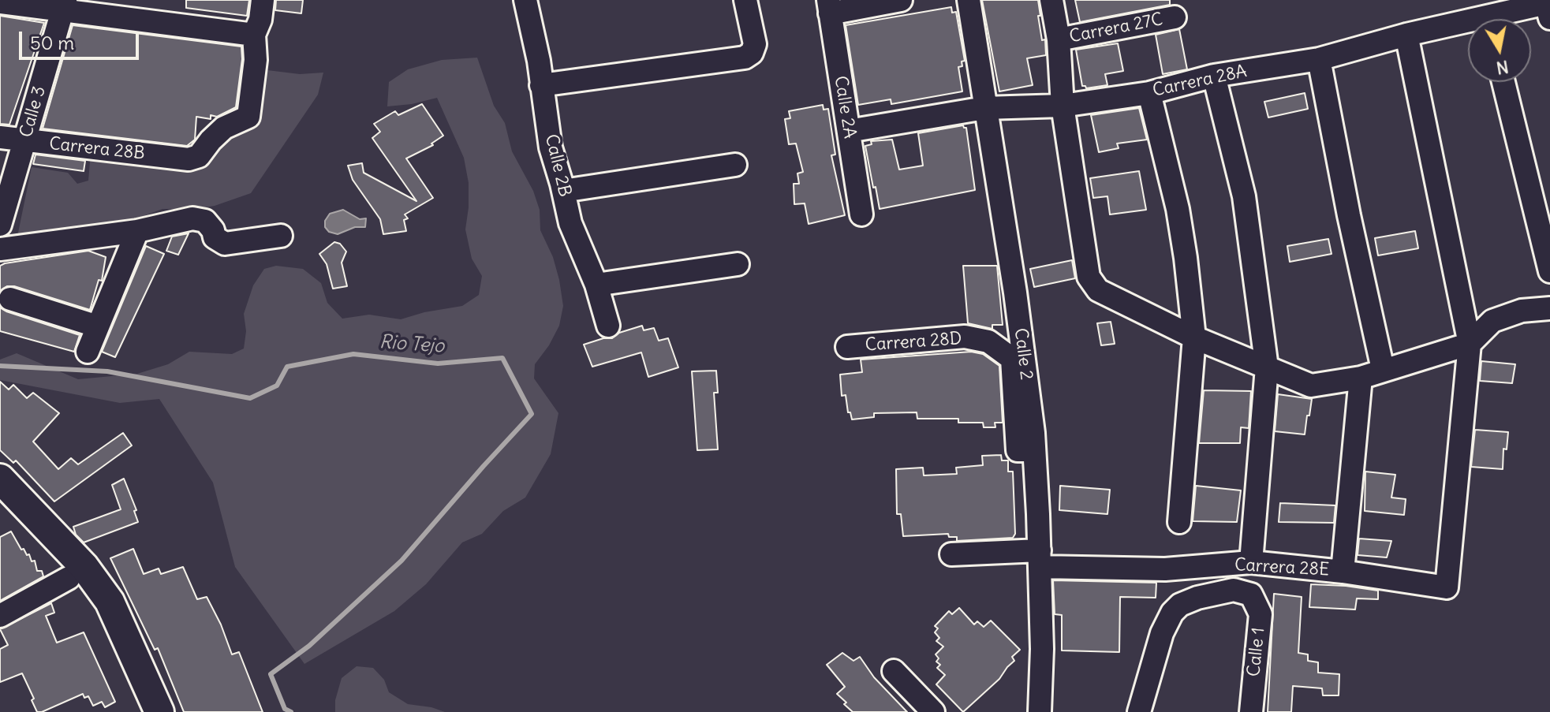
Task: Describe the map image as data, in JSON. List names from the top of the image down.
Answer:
{
  "streets": {
    "street": [
      "Carrera 27C",
      "Carrera 28A",
      "Calle 2A",
      "Calle 3",
      "Carrera 28B",
      "Calle 2B",
      "Carrera 28D",
      "Calle 2",
      "Carrera 28E",
      "Calle 1"
    ]
  },
  "crossings": [
    ["Carrera 28A", "Calle 2A"],
    ["Carrera 28A", "Calle 2"],
    ["Calle 3", "Carrera 28B"],
    ["Carrera 28D", "Calle 2"],
    ["Calle 2", "Carrera 28E"]
  ],
  "water": ["Rio Tejo"],
  "scale_bar": "50 m",
  "north": "bottom"
}
